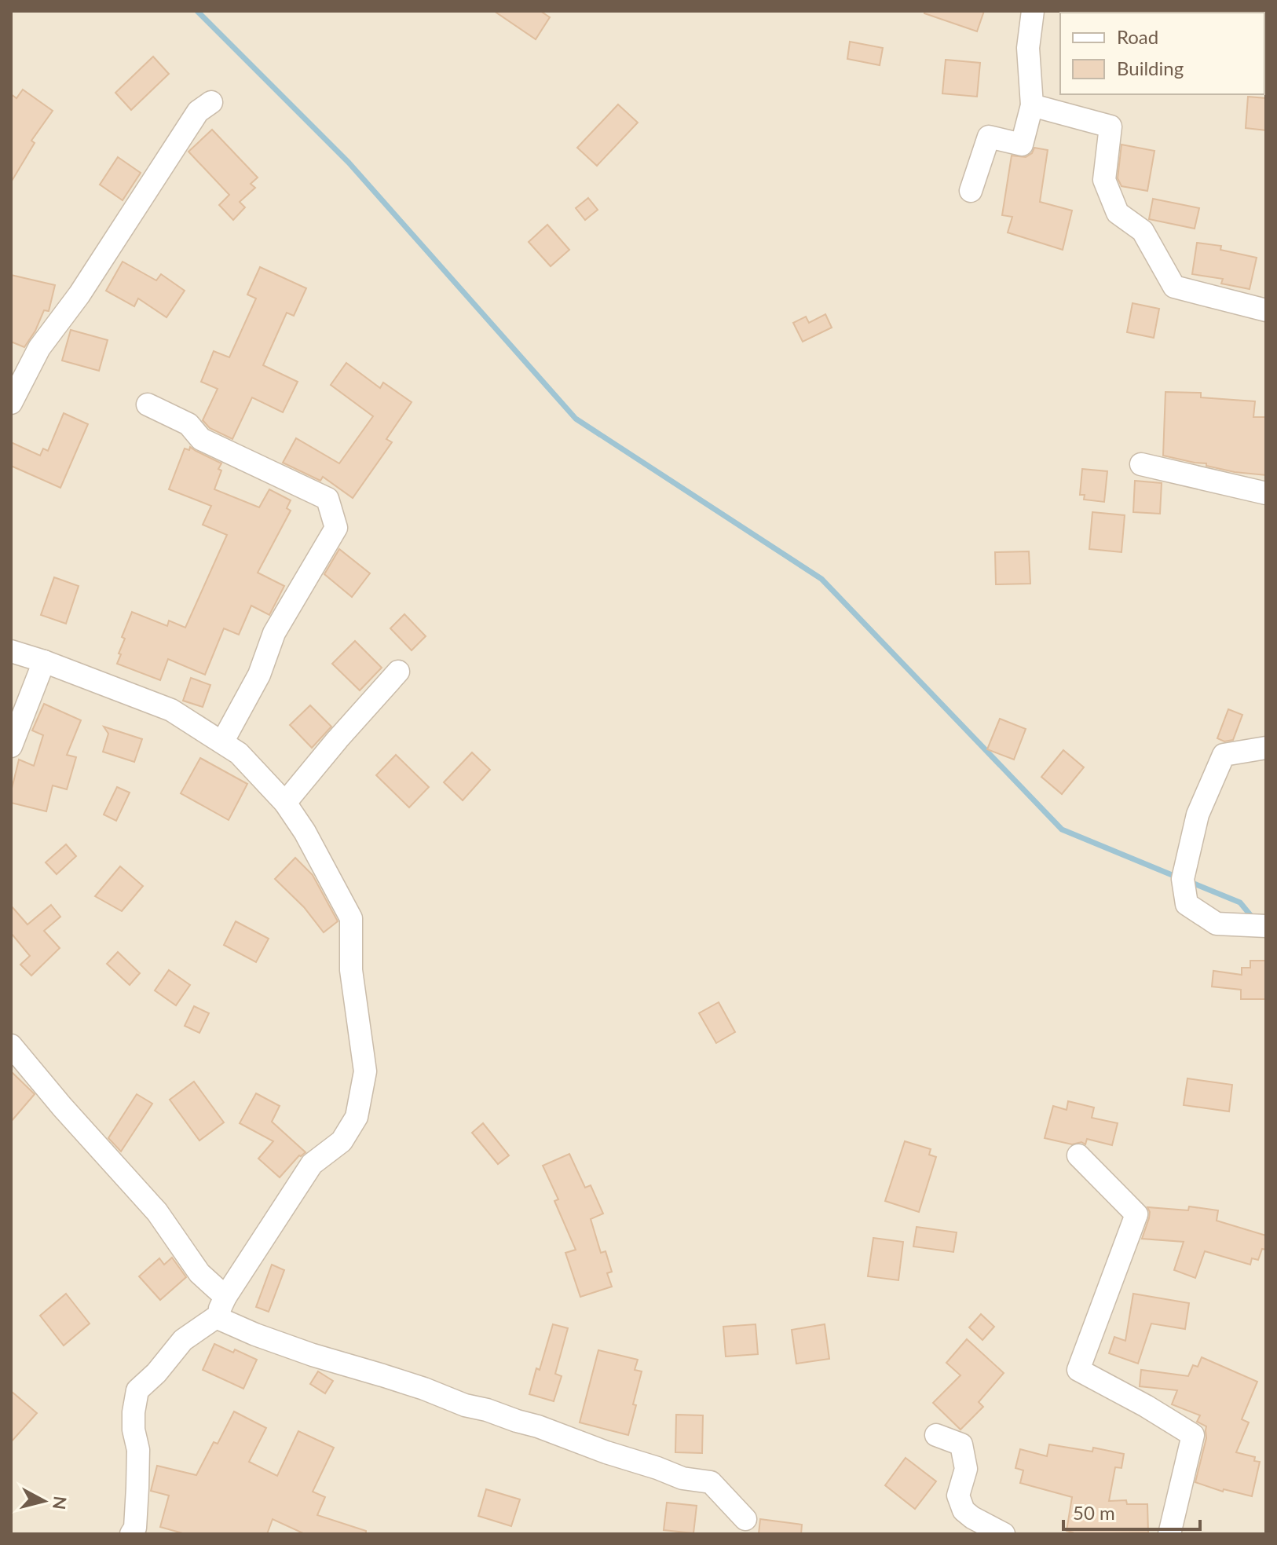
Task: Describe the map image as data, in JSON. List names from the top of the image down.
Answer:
{
  "legend": ["Road", "Building"],
  "scale_bar": "50 m",
  "north": "right"
}
